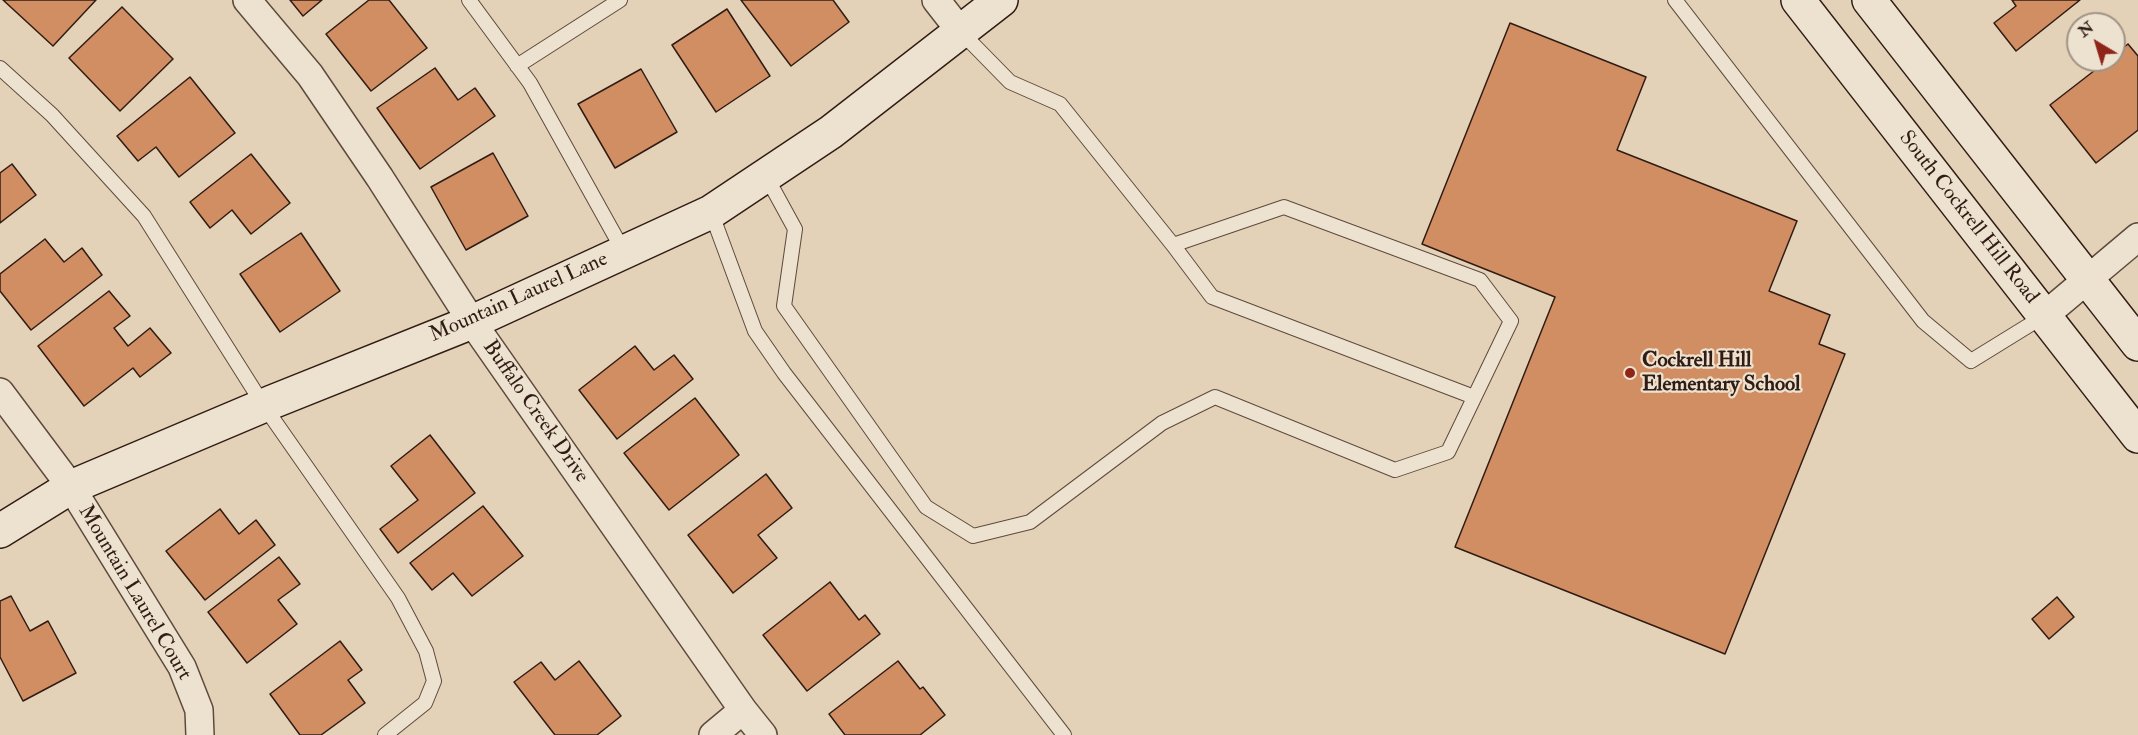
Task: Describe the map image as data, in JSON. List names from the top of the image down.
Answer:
{
  "streets": {
    "street": [
      "South Cockrell Hill Road",
      "Mountain Laurel Lane",
      "Buffalo Creek Drive",
      "Mountain Laurel Court"
    ]
  },
  "crossings": [
    ["Mountain Laurel Lane", "Buffalo Creek Drive"],
    ["Mountain Laurel Lane", "Mountain Laurel Court"]
  ],
  "places": ["Cockrell Hill Elementary School"],
  "north": "top left"
}
